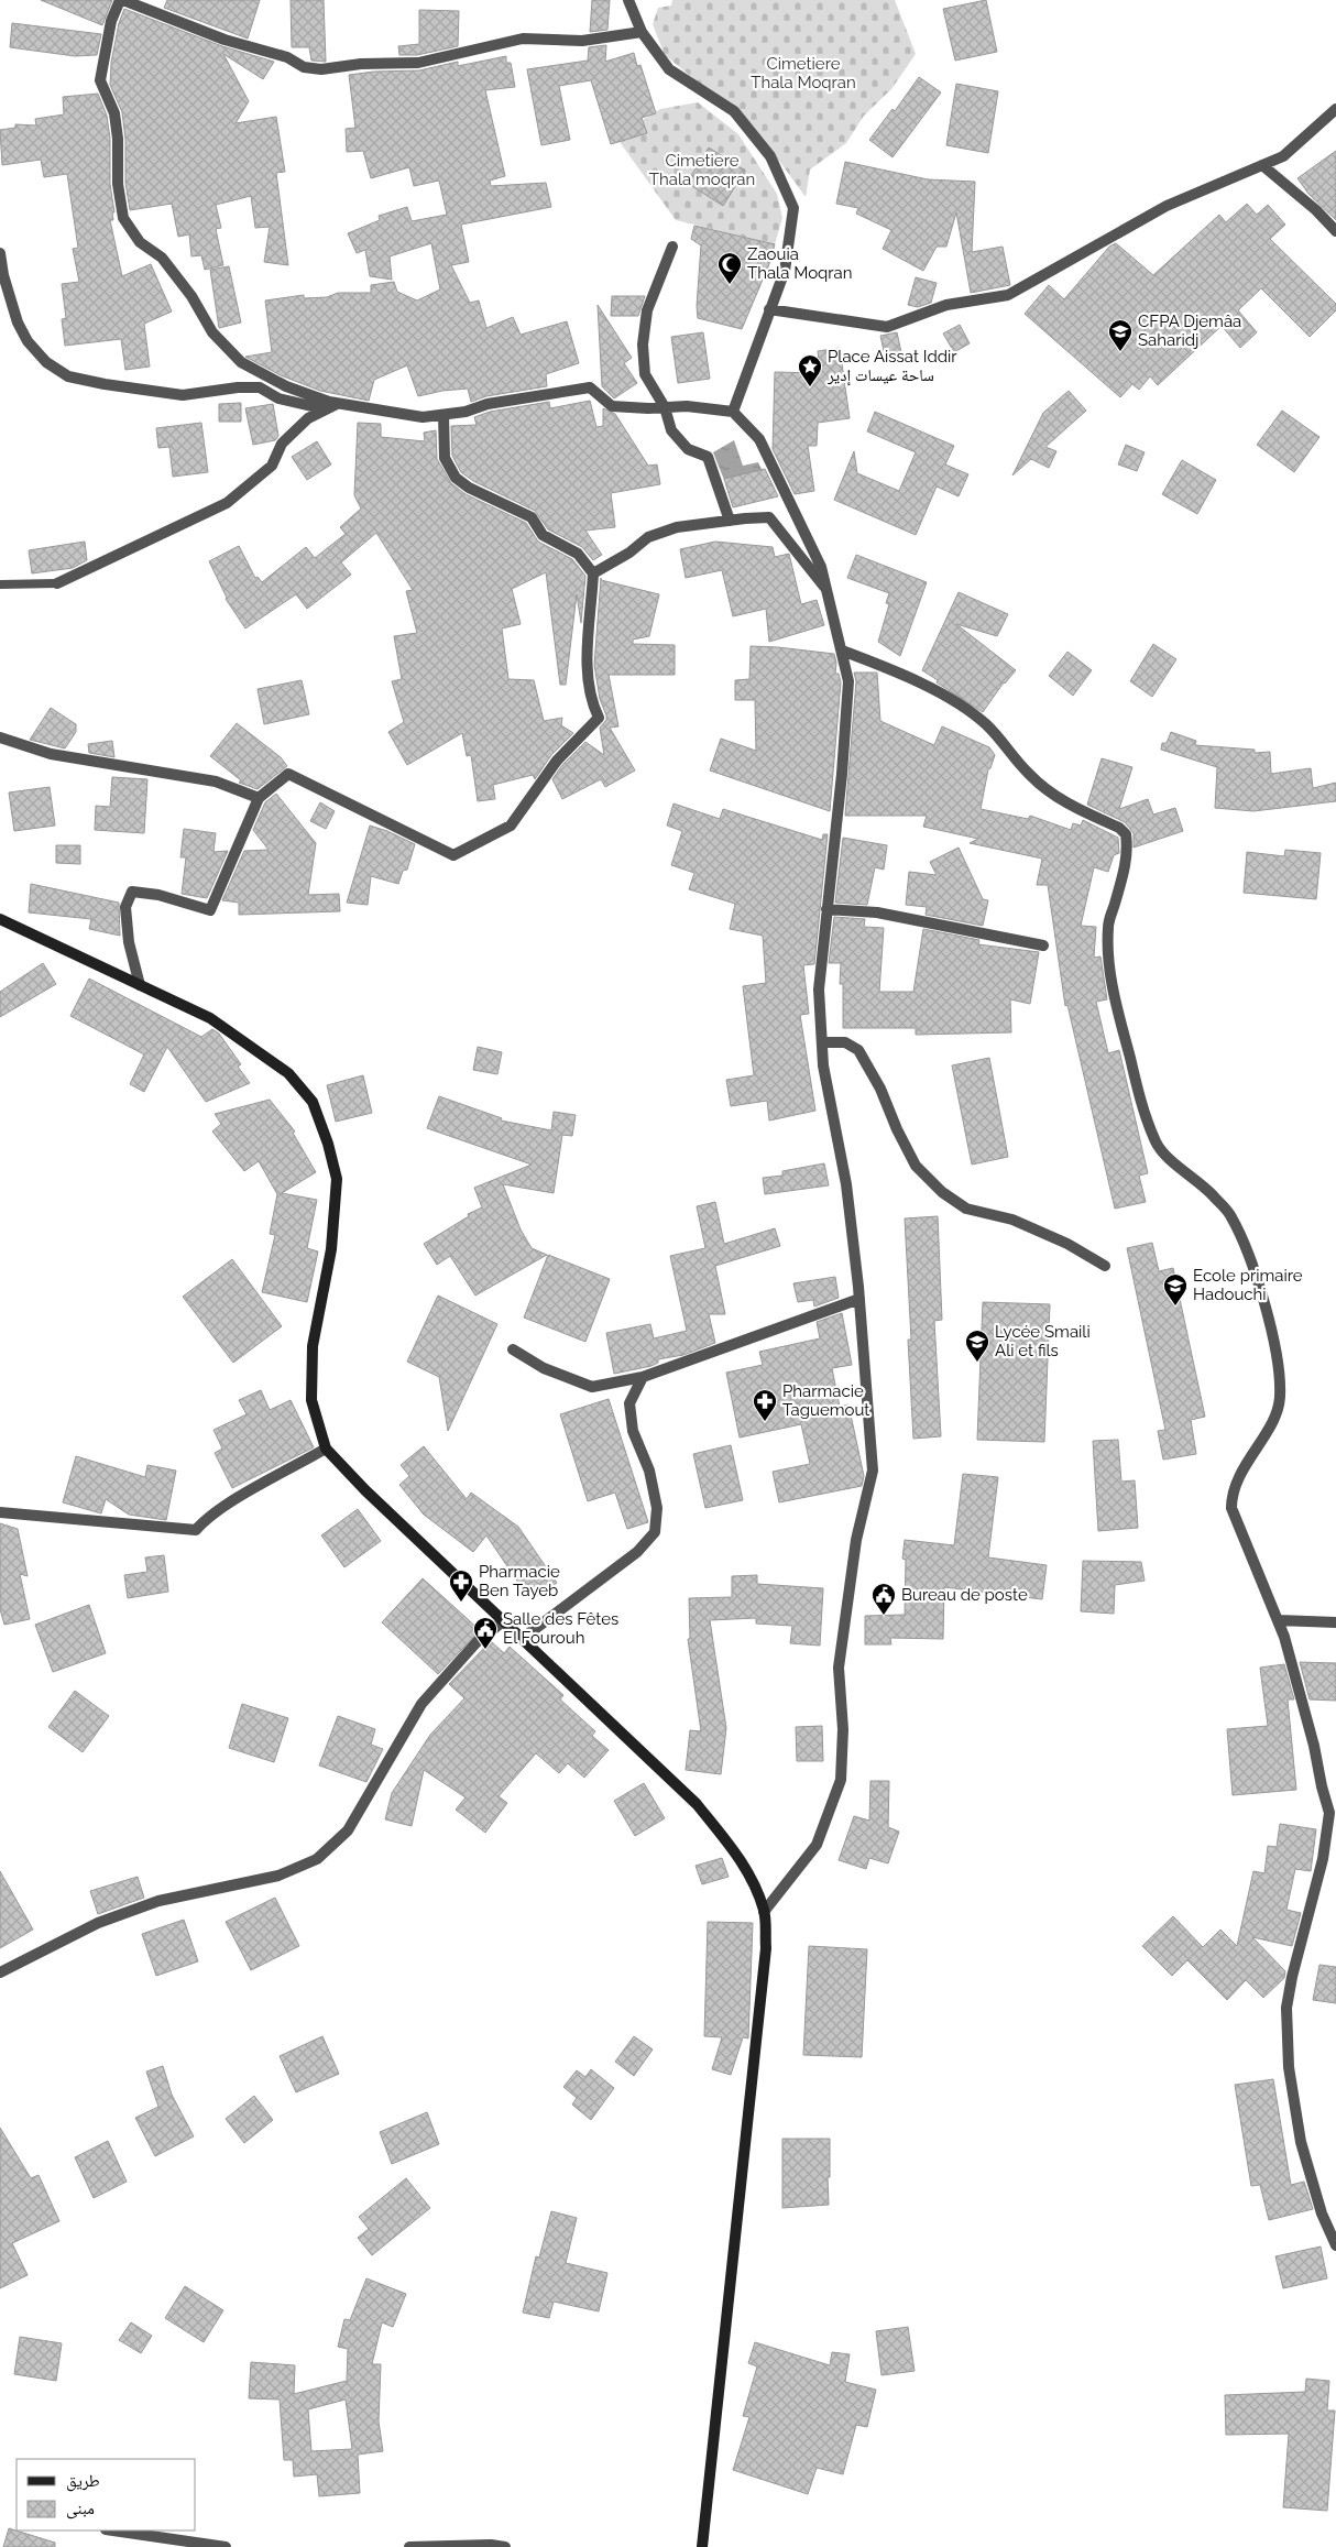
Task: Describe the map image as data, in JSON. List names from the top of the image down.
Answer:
{
  "parks": ["Cimetiere Thala Moqran", "Cimetiere Thala moqran"],
  "places": {
    "mosque": ["Zaouia Thala Moqran"],
    "school or university": ["CFPA Djemâa Saharidj", "Ecole primaire Hadouchi", "Lycée Smaili Ali et fils"],
    "place": ["Place Aissat Iddir ساحة عيسات إدير"],
    "pharmacy": ["Pharmacie Taguemout", "Pharmacie Ben Tayeb"],
    "public building": ["Bureau de poste", "Salle des Fêtes El Fourouh"]
  },
  "legend": ["طريق", "مبنى"]
}
